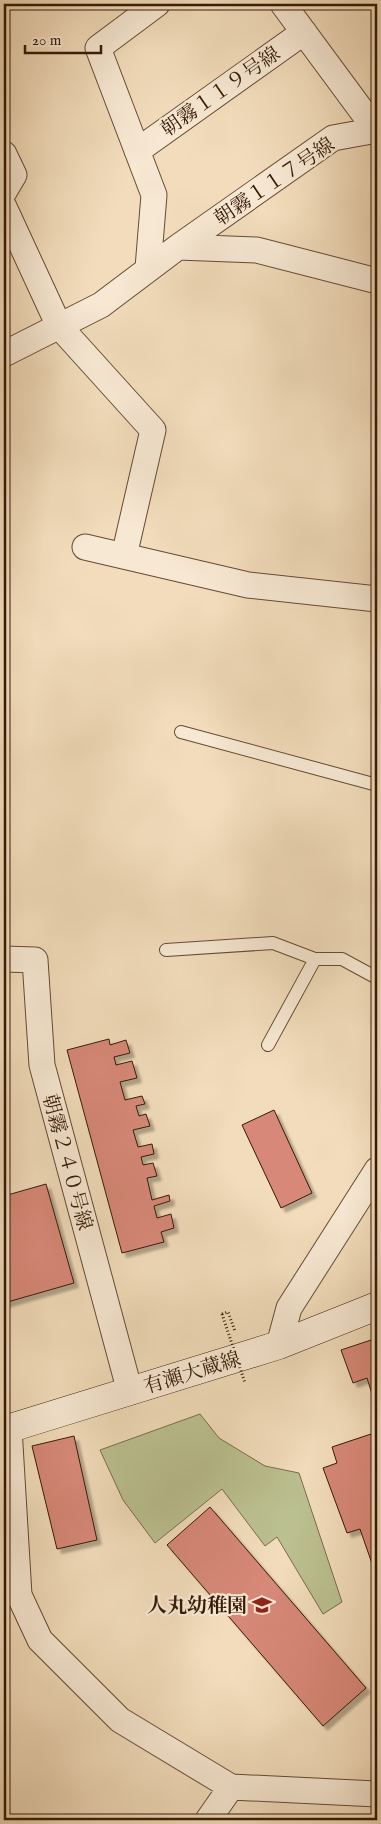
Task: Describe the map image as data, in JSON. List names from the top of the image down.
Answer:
{
  "streets": {
    "main road": ["有瀬大蔵線"],
    "street": ["朝霧１１９号線", "朝霧１１７号線", "朝霧２４０号線"]
  },
  "crossings": [
    ["朝霧２４０号線", "有瀬大蔵線"]
  ],
  "places": {
    "school or university": ["人丸幼稚園"]
  },
  "scale_bar": "20 m"
}
